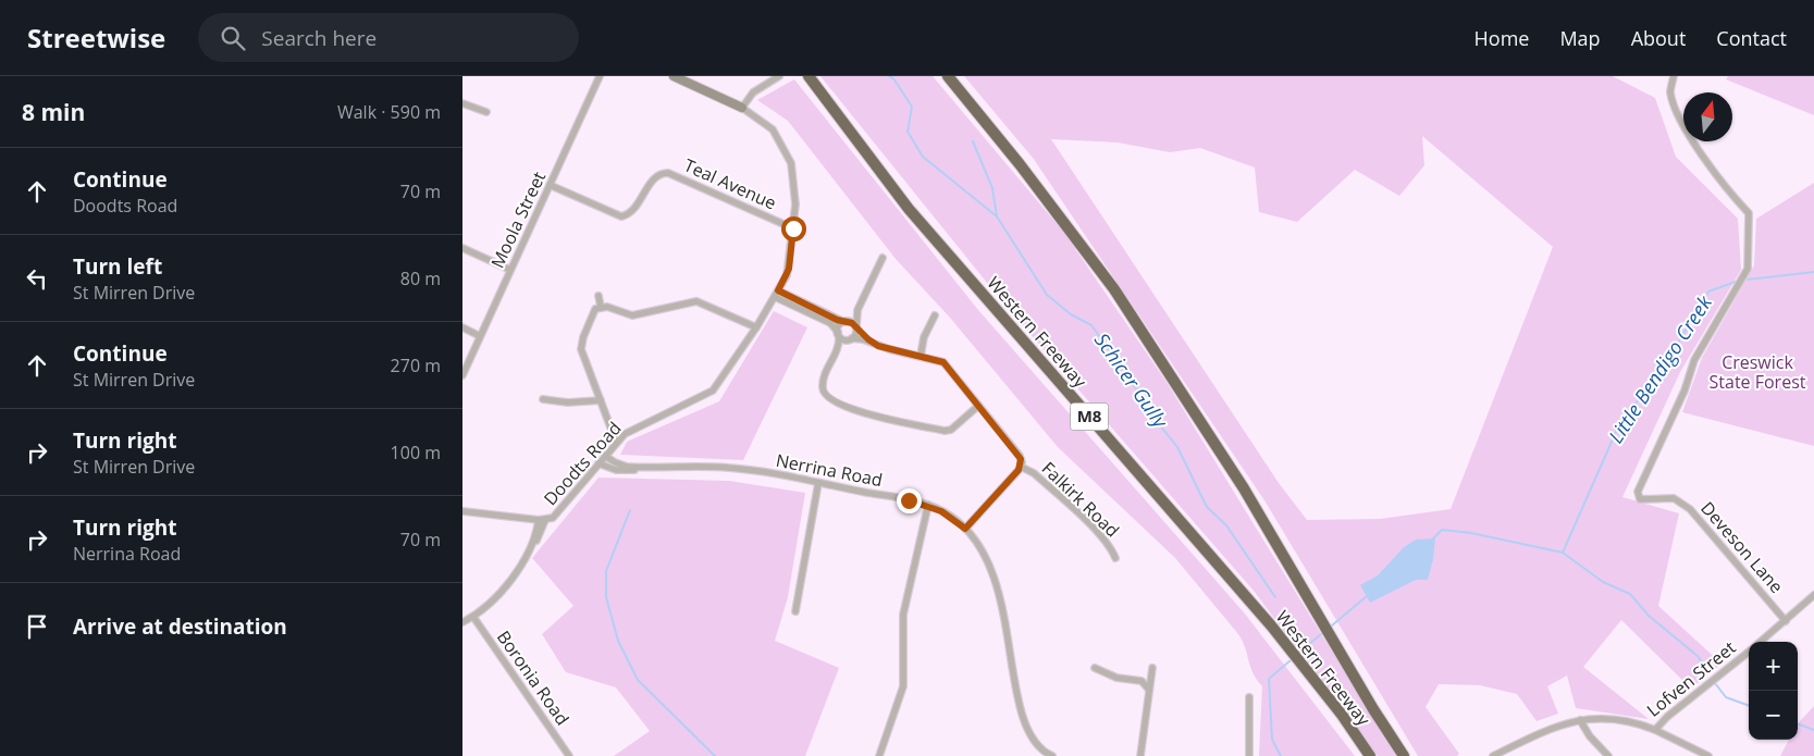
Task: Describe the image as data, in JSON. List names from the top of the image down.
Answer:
{
  "streets": {
    "highway": ["Western Freeway", "M8"],
    "street": [
      "Teal Avenue",
      "Moola Street",
      "Doodts Road",
      "Nerrina Road",
      "Falkirk Road",
      "Deveson Lane",
      "Boronia Road",
      "Lofven Street"
    ]
  },
  "crossings": [
    ["Teal Avenue", "Moola Street"],
    ["Teal Avenue", "Doodts Road"],
    ["Doodts Road", "Nerrina Road"],
    ["Doodts Road", "Boronia Road"],
    ["Deveson Lane", "Lofven Street"]
  ],
  "water": ["Little Bendigo Creek", "Schicer Gully"],
  "parks": ["Creswick State Forest"],
  "north": "top",
  "page": {
    "header": "Streetwise",
    "search": "Search here",
    "nav": [
      "Home",
      "Map",
      "About",
      "Contact"
    ],
    "heading": ["8 min", "Walk · 590 m"],
    "list": [
      ["Continue", "Doodts Road", "70 m"],
      ["Turn left", "St Mirren Drive", "80 m"],
      ["Continue", "St Mirren Drive", "270 m"],
      ["Turn right", "St Mirren Drive", "100 m"],
      ["Turn right", "Nerrina Road", "70 m"],
      "Arrive at destination"
    ],
    "map_buttons": ["+", "−"]
  }
}
